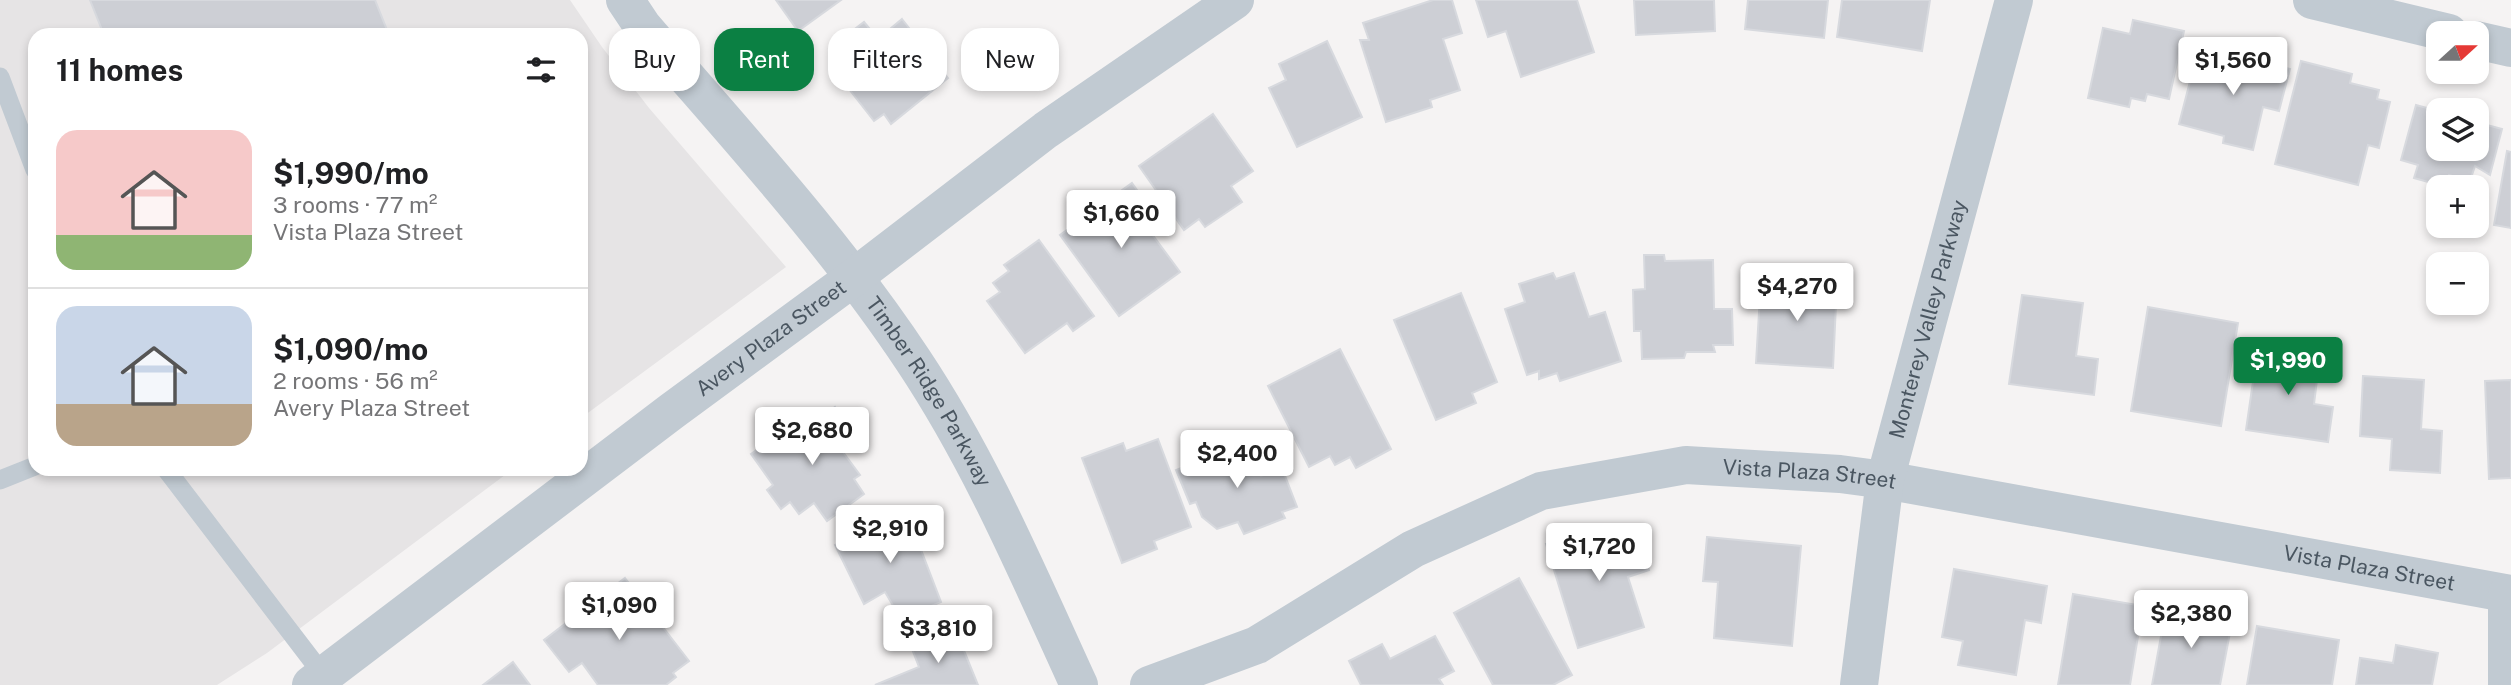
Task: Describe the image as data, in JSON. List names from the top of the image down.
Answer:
{
  "streets": {
    "street": [
      "Monterey Valley Parkway",
      "Avery Plaza Street",
      "Timber Ridge Parkway",
      "Vista Plaza Street"
    ]
  },
  "crossings": [
    ["Monterey Valley Parkway", "Vista Plaza Street"],
    ["Avery Plaza Street", "Timber Ridge Parkway"]
  ],
  "north": "right",
  "page": {
    "map_buttons": ["+", "−"],
    "chip": [
      "Buy",
      "Rent",
      "Filters",
      "New"
    ],
    "heading": "11 homes",
    "price": [
      "$1,560",
      "$1,660",
      "$4,270",
      "$1,990",
      "$2,680",
      "$2,400",
      "$2,910",
      "$1,720",
      "$1,090",
      "$2,380",
      "$3,810"
    ],
    "list": [
      {
        "name": "$1,990/mo",
        "note": "3 rooms · 77 m² · Vista Plaza Street"
      },
      {
        "name": "$1,090/mo",
        "note": "2 rooms · 56 m² · Avery Plaza Street"
      }
    ]
  }
}
